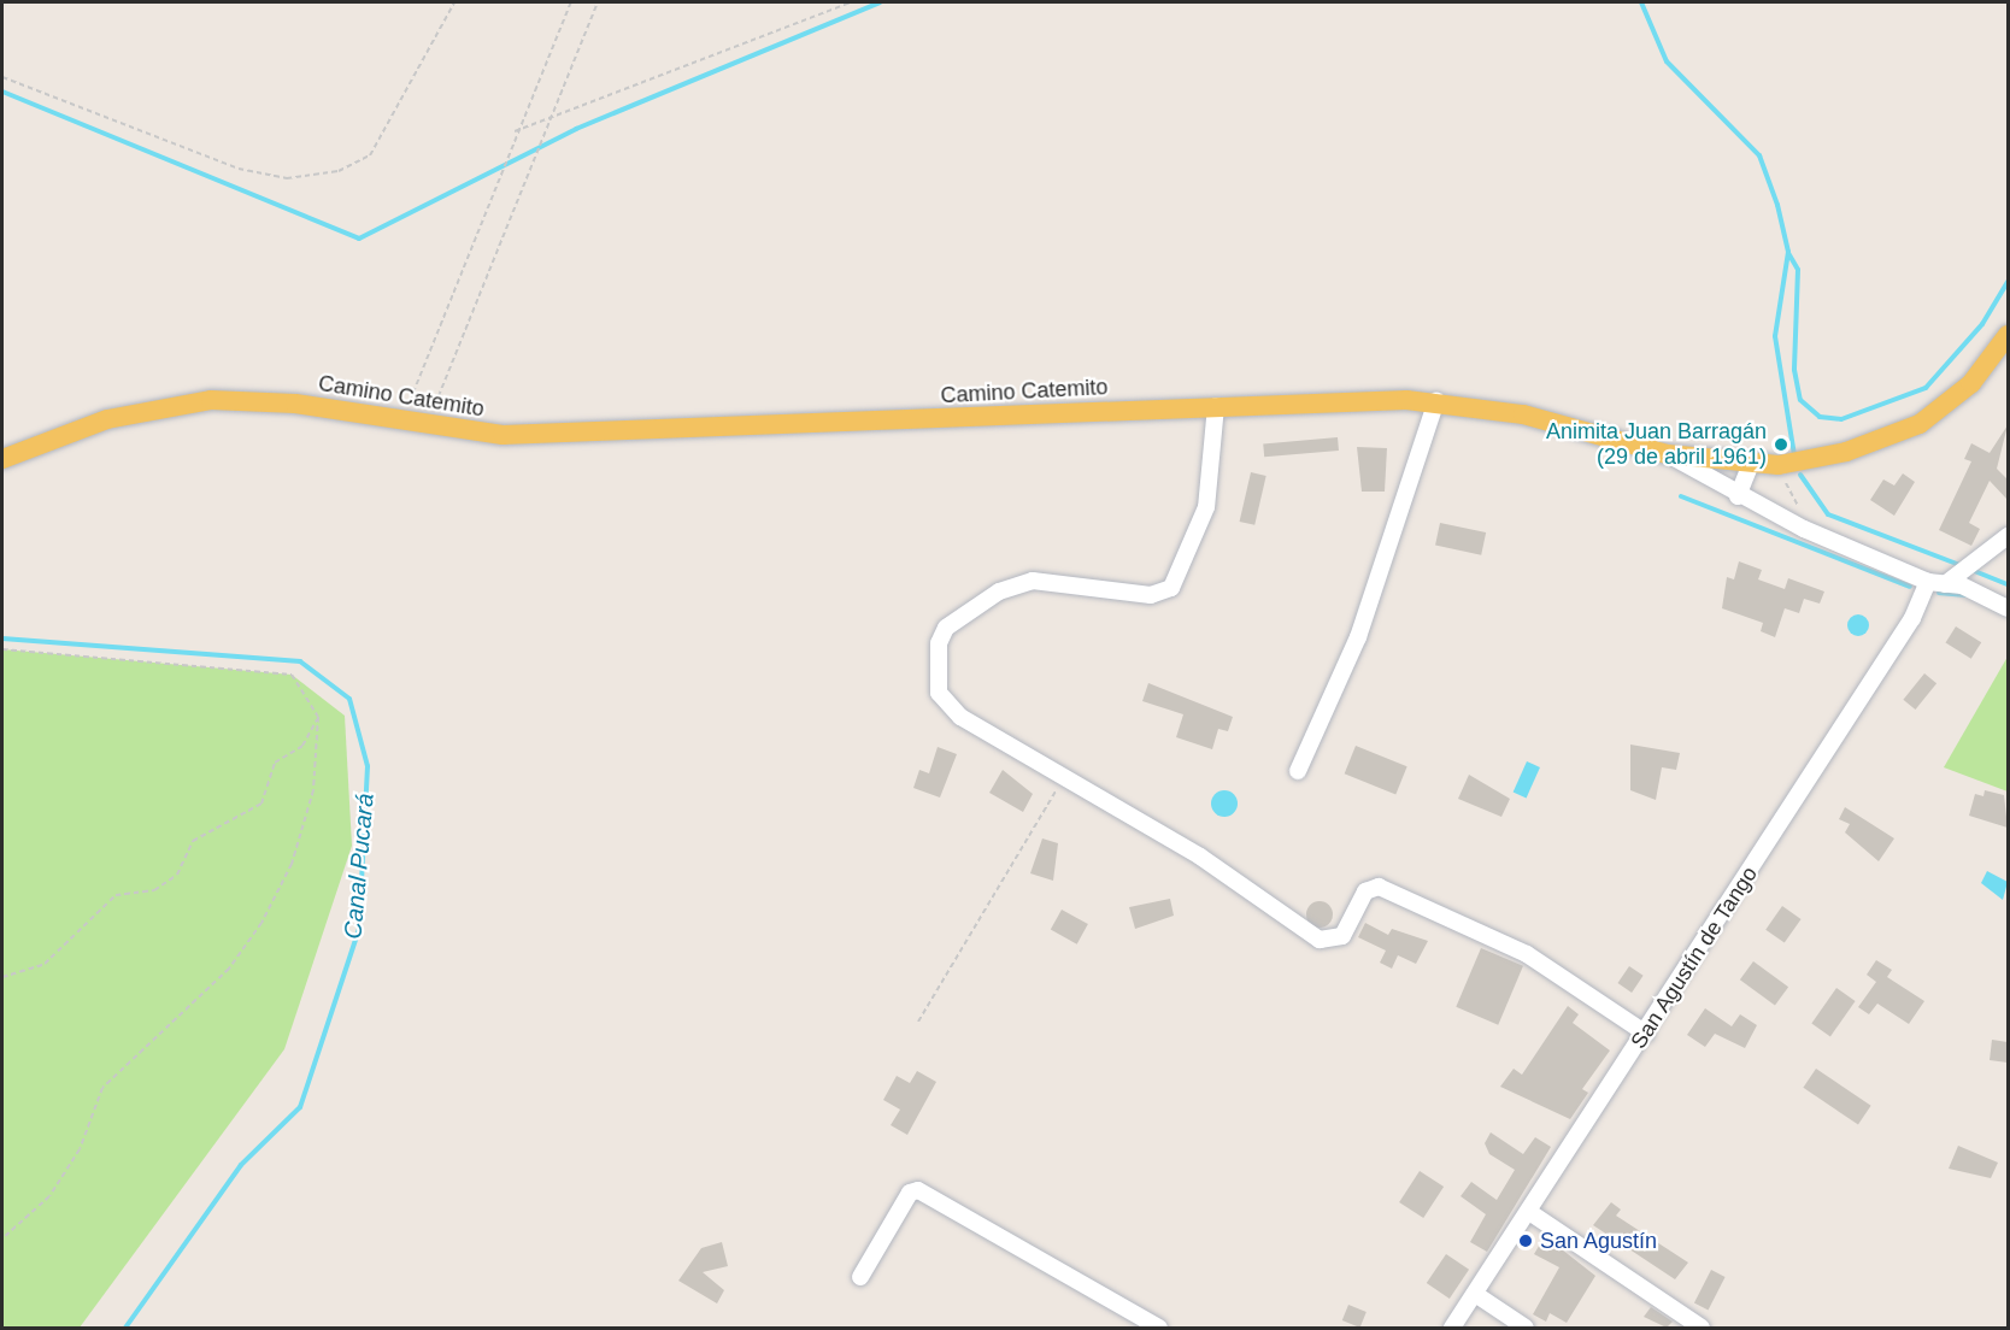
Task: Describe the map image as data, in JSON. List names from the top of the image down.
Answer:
{
  "streets": {
    "main road": ["Camino Catemito"],
    "street": ["San Agustín de Tango"]
  },
  "water": ["Canal Pucará"],
  "places": ["Animita Juan Barragán (29 de abril 1961)", "San Agustín"]
}
